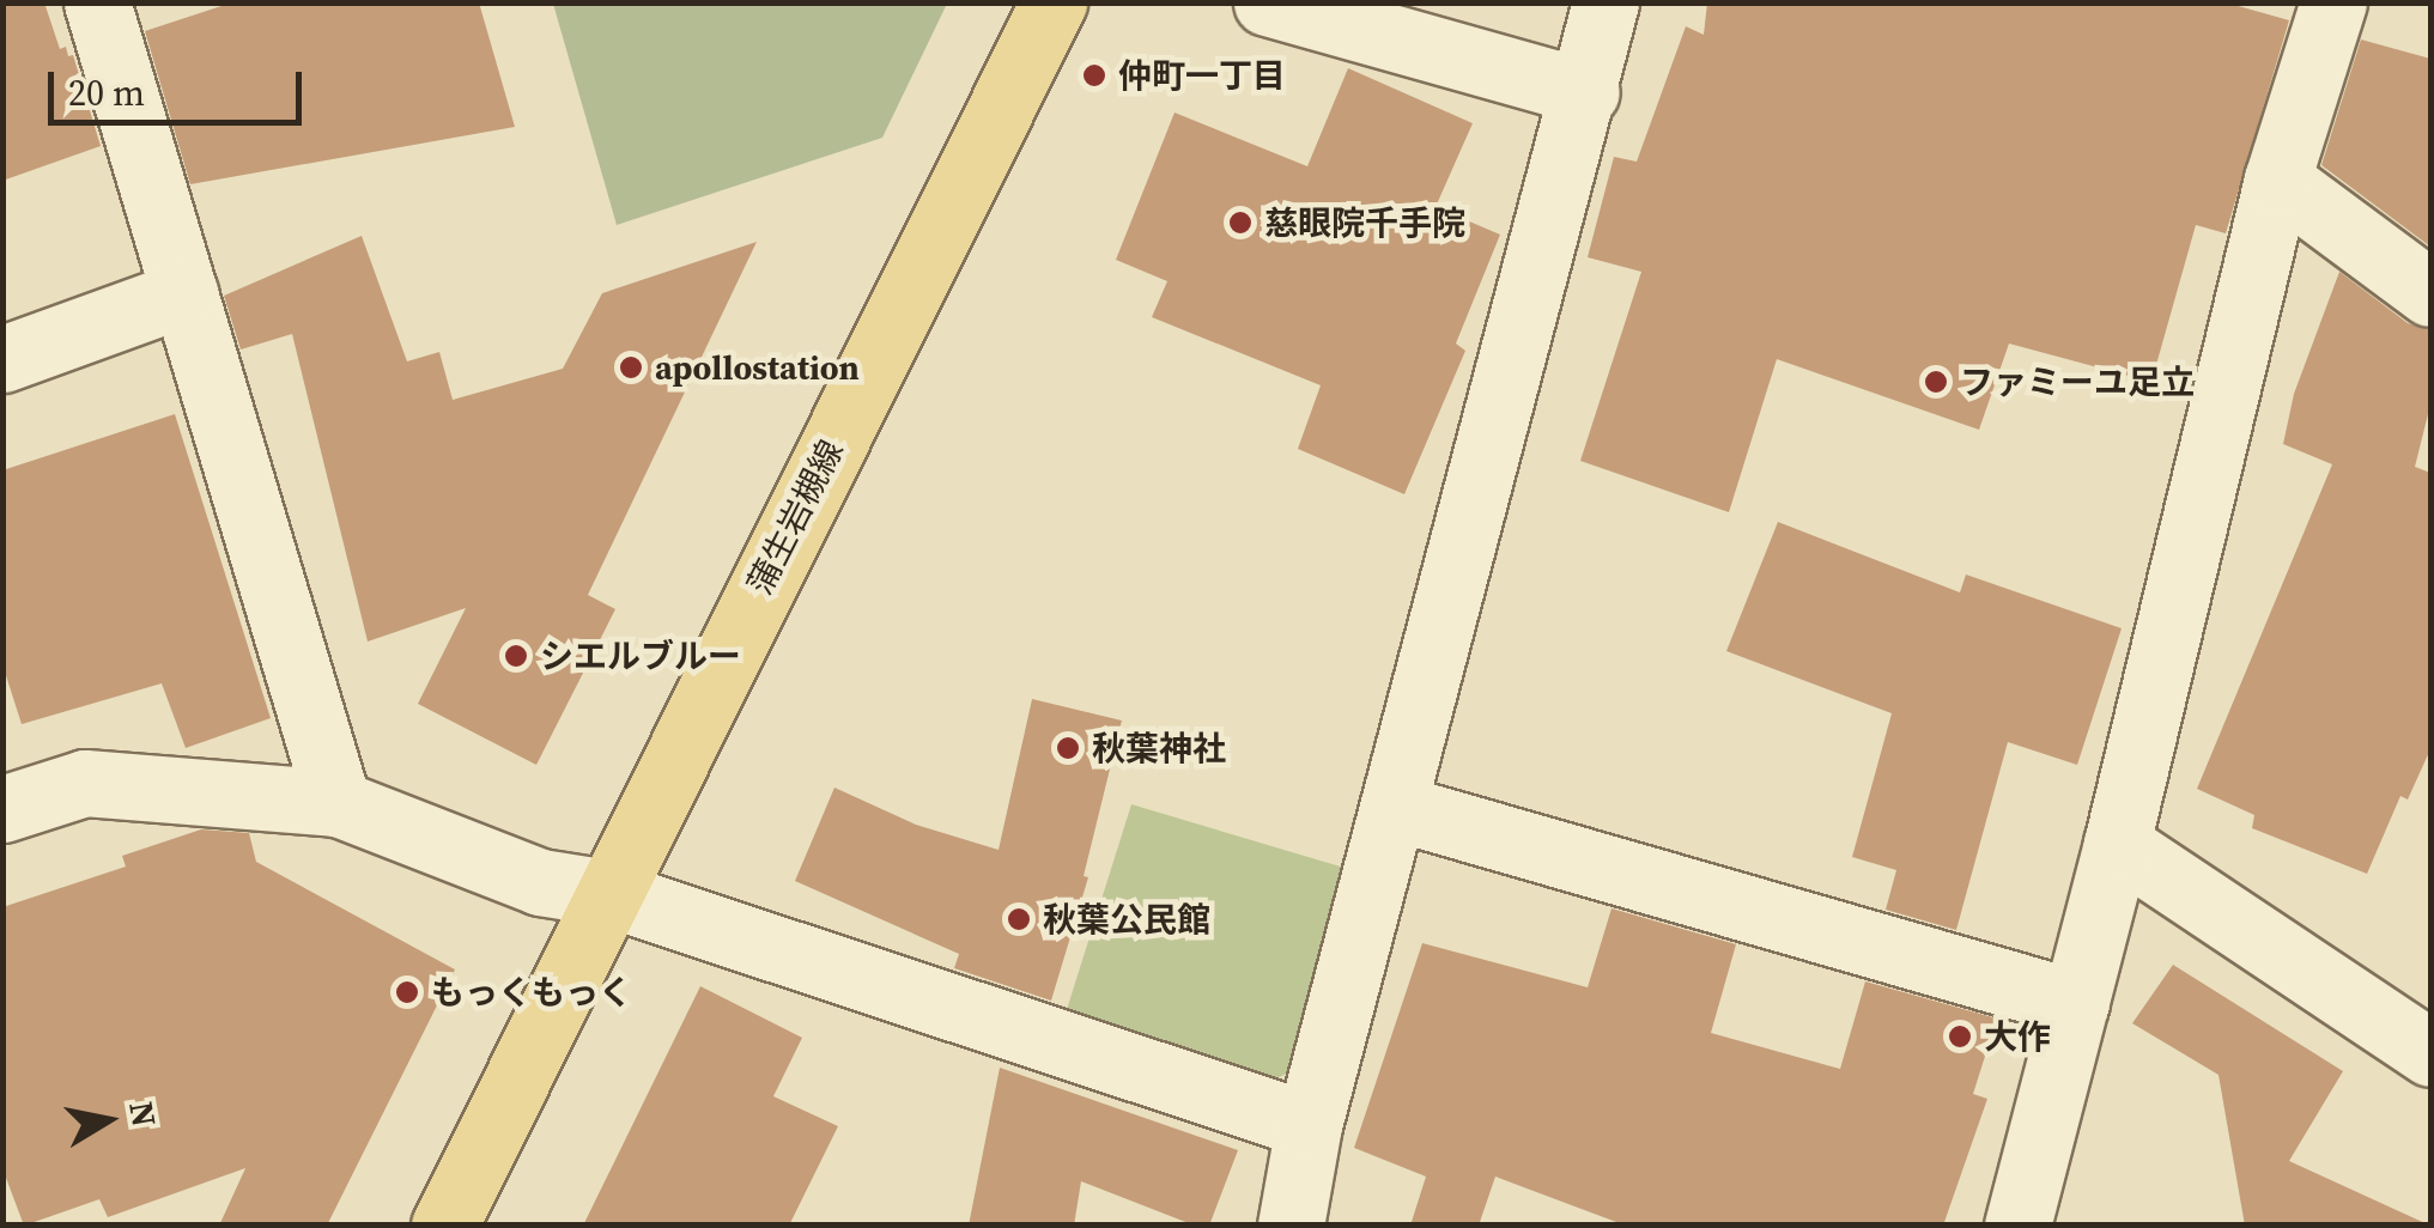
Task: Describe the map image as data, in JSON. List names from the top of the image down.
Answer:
{
  "streets": {
    "main road": ["蒲生岩槻線"]
  },
  "places": [
    "仲町一丁目",
    "慈眼院千手院",
    "apollostation",
    "ファミーユ足立",
    "シエルブルー",
    "秋葉神社",
    "秋葉公民館",
    "もっくもっく",
    "大作"
  ],
  "scale_bar": "20 m",
  "north": "right"
}
